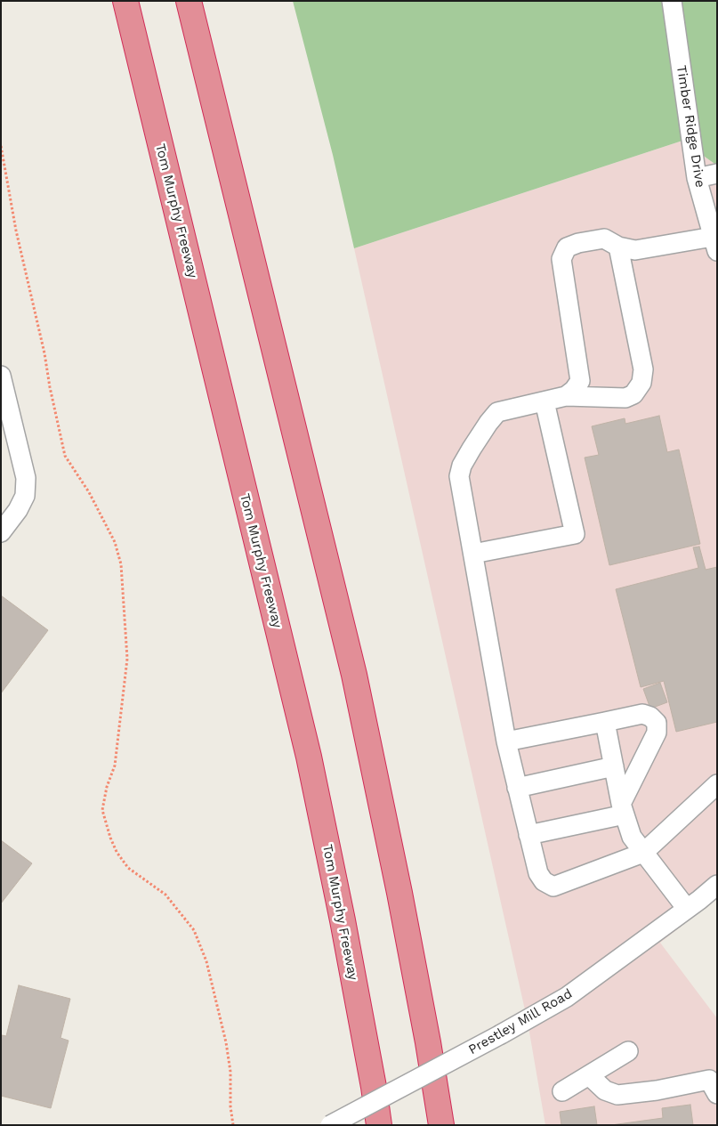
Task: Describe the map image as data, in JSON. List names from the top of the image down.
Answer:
{
  "streets": {
    "highway": ["Tom Murphy Freeway"],
    "street": ["Timber Ridge Drive", "Prestley Mill Road"]
  }
}
